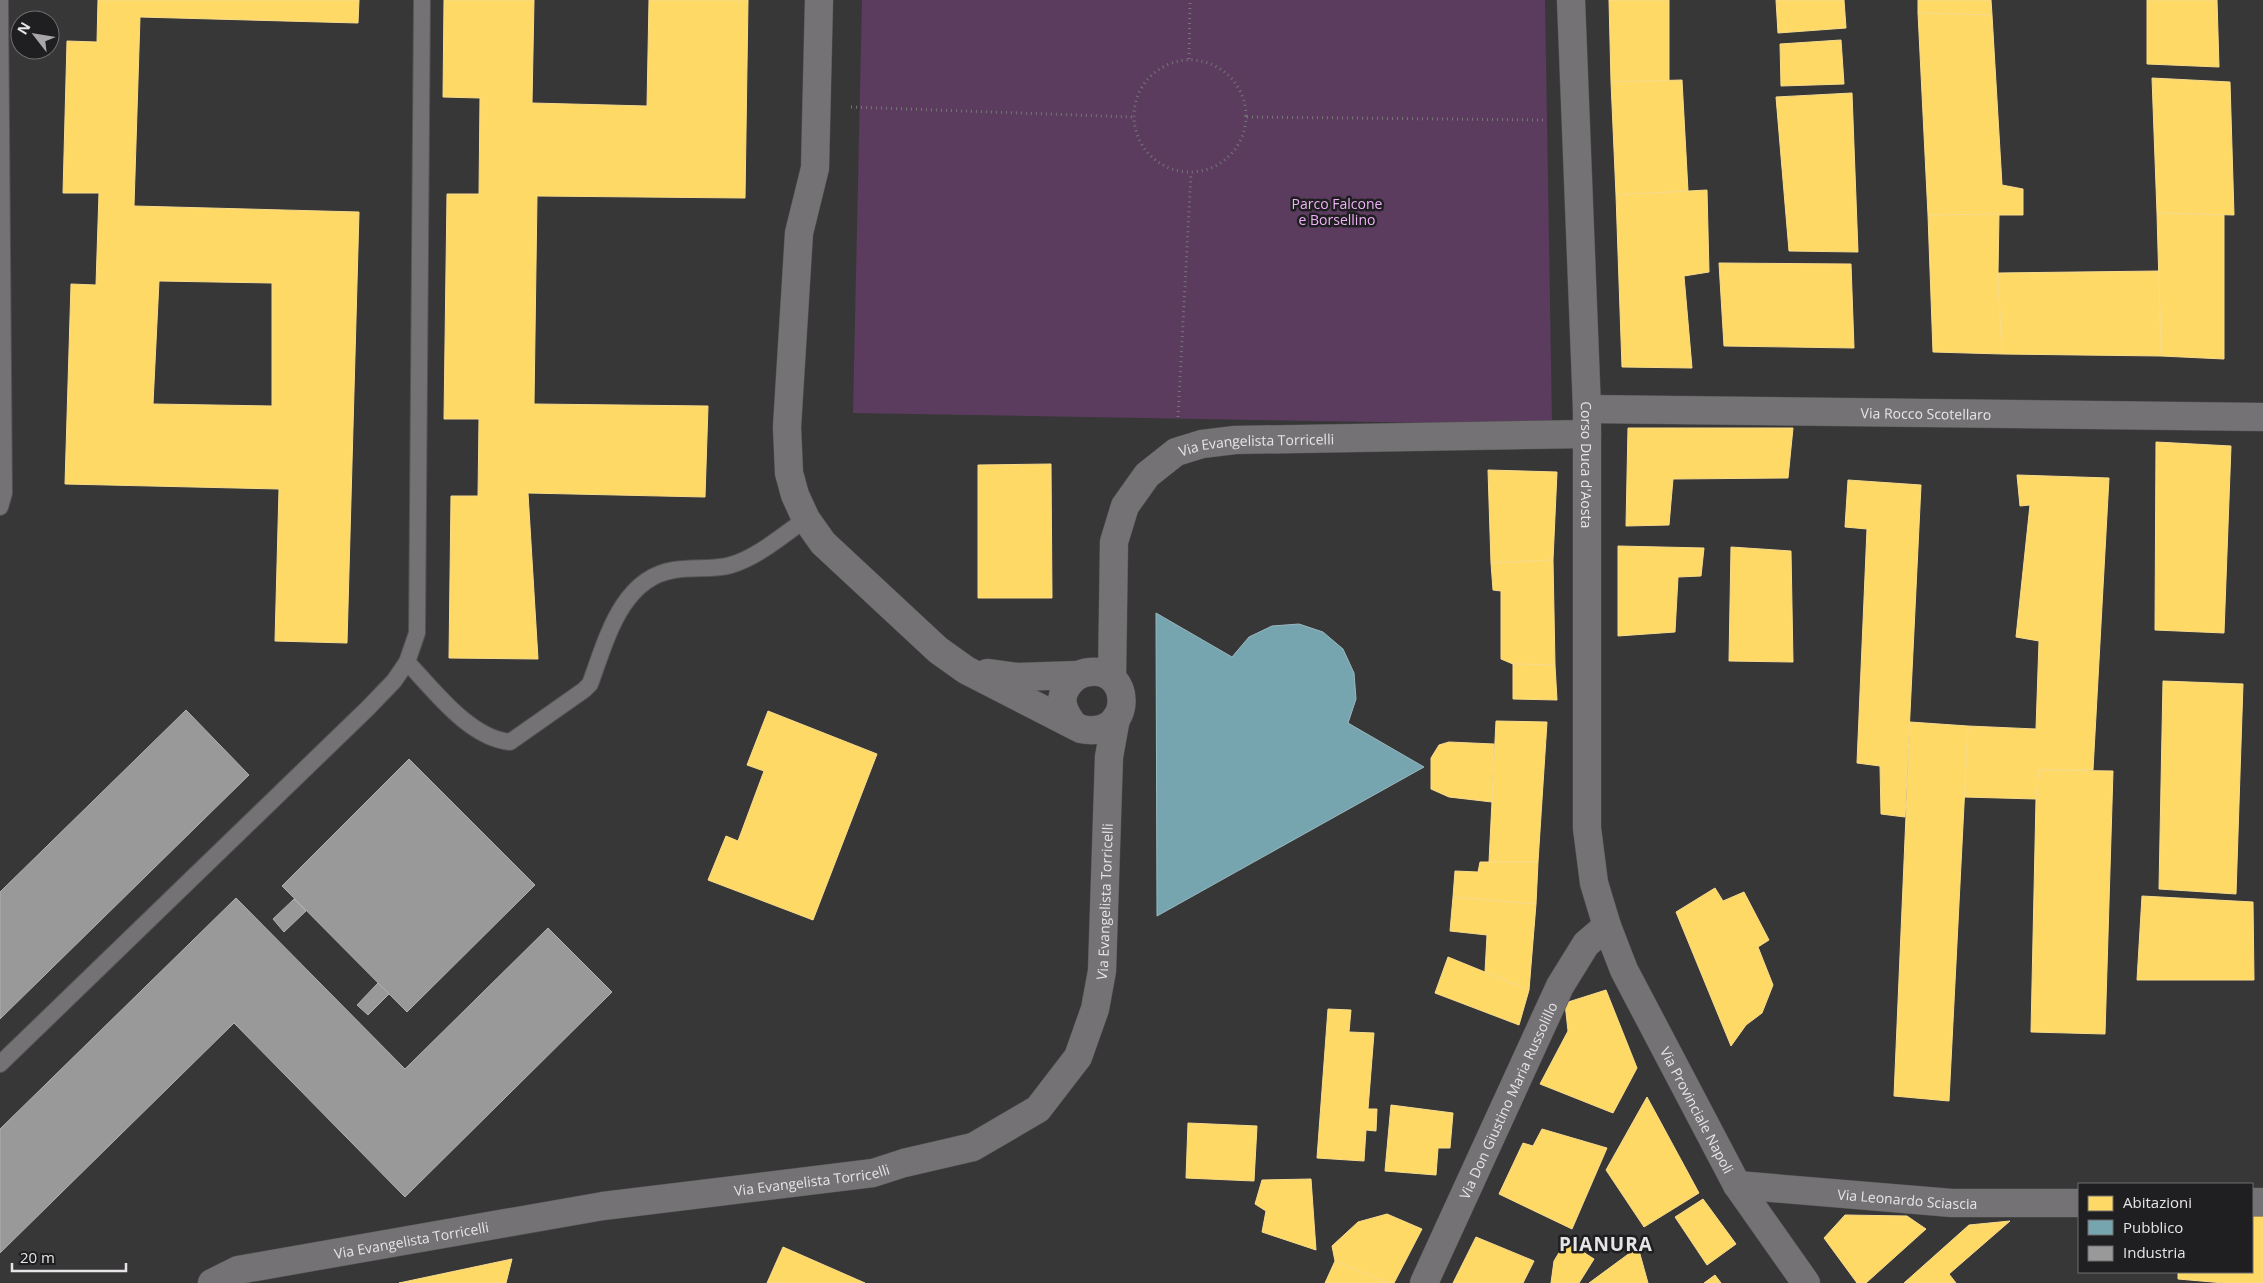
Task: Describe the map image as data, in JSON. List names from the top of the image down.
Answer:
{
  "streets": {
    "street": [
      "Via Rocco Scotellaro",
      "Via Evangelista Torricelli",
      "Corso Duca d'Aosta",
      "Via Don Giustino Maria Russolillo",
      "Via Provinciale Napoli",
      "Via Leonardo Sciascia"
    ]
  },
  "crossings": [
    ["Via Rocco Scotellaro", "Via Evangelista Torricelli"],
    ["Via Rocco Scotellaro", "Corso Duca d'Aosta"],
    ["Via Evangelista Torricelli", "Corso Duca d'Aosta"],
    ["Corso Duca d'Aosta", "Via Don Giustino Maria Russolillo"],
    ["Corso Duca d'Aosta", "Via Provinciale Napoli"],
    ["Via Don Giustino Maria Russolillo", "Via Provinciale Napoli"],
    ["Via Provinciale Napoli", "Via Leonardo Sciascia"]
  ],
  "districts": ["PIANURA"],
  "parks": ["Parco Falcone e Borsellino"],
  "legend": ["Abitazioni", "Pubblico", "Industria"],
  "scale_bar": "20 m",
  "north": "top left"
}
